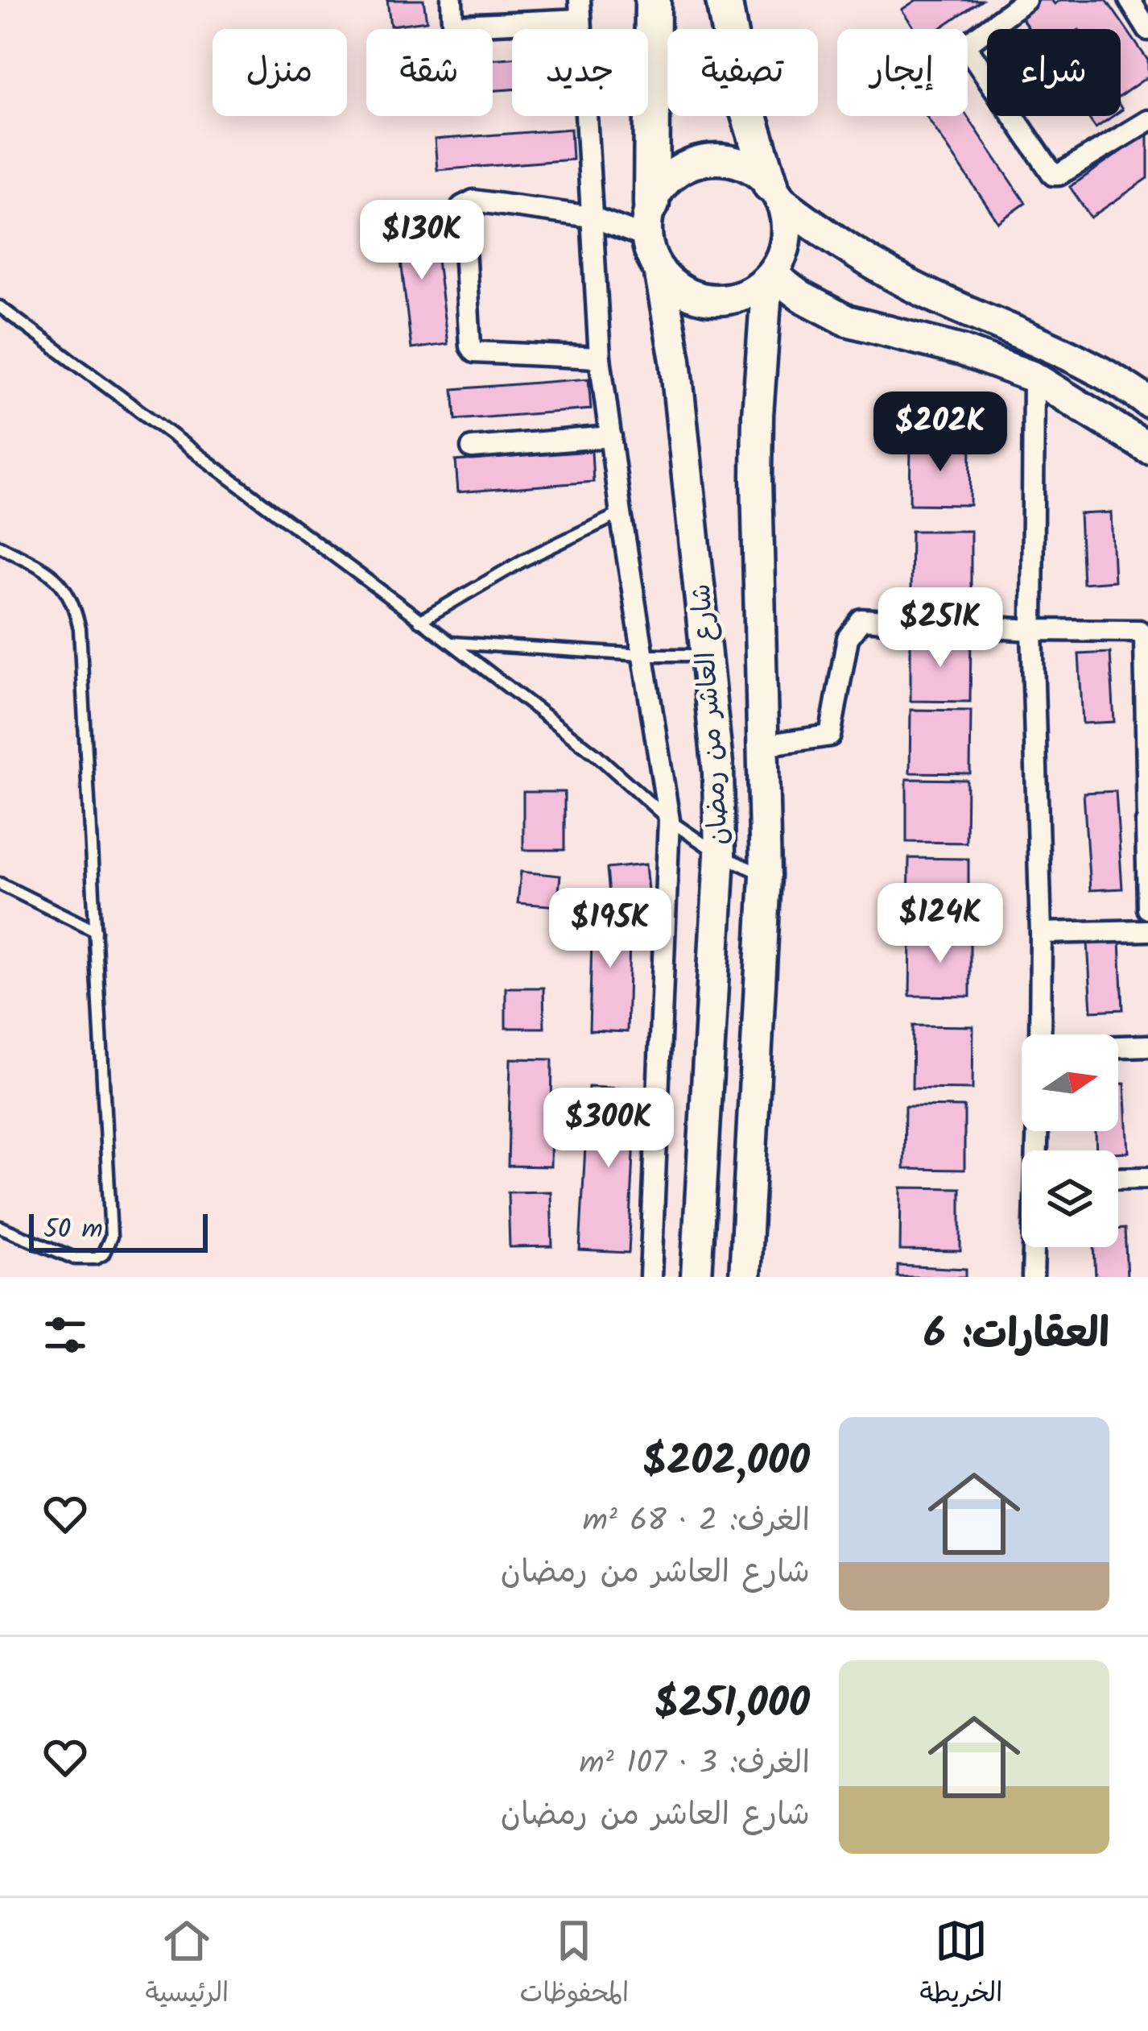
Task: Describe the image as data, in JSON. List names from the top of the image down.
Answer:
{
  "streets": {
    "main road": ["شارع العاشر من رمضان"]
  },
  "scale_bar": "50 m",
  "north": "right",
  "page": {
    "chip": [
      "شراء",
      "إيجار",
      "تصفية",
      "جديد",
      "شقة",
      "منزل"
    ],
    "price": [
      "$130K",
      "$202K",
      "$251K",
      "$124K",
      "$195K",
      "$300K"
    ],
    "scale": "50 m",
    "heading": "العقارات: 6",
    "list": [
      {
        "name": "$202,000",
        "note": "الغرف: 2 · 68 m² · شارع العاشر من رمضان"
      },
      {
        "name": "$251,000",
        "note": "الغرف: 3 · 107 m² · شارع العاشر من رمضان"
      }
    ],
    "tabs": ["الخريطة", "المحفوظات", "الرئيسية"]
  }
}
